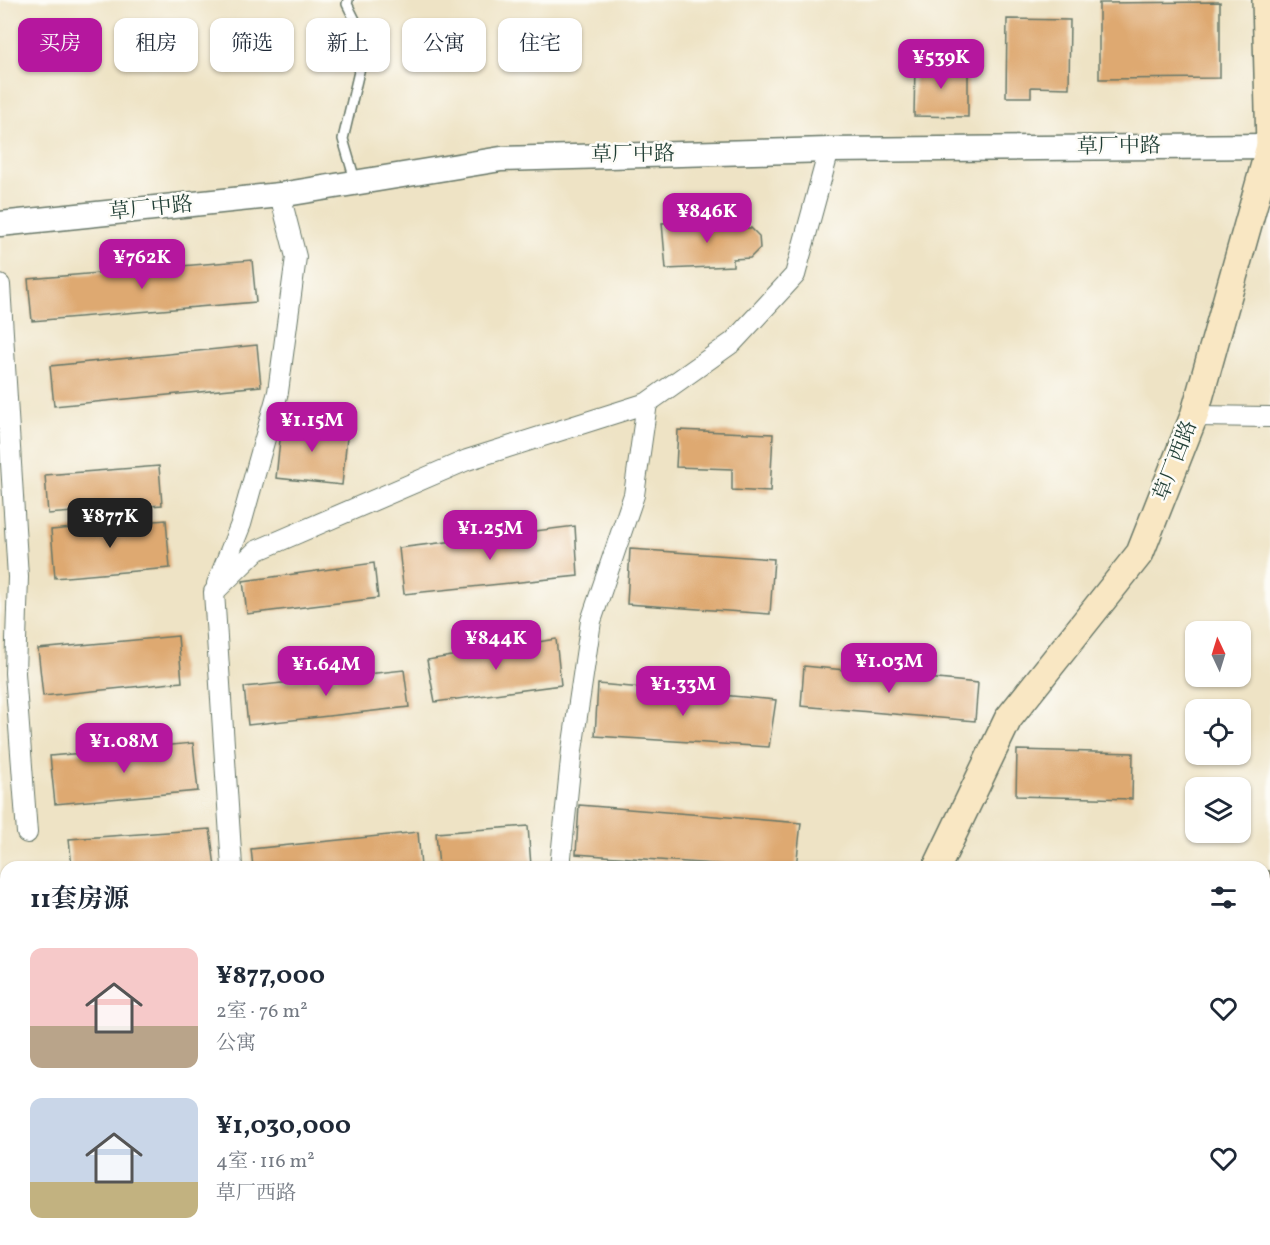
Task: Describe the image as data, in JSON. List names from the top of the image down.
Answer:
{
  "streets": {
    "main road": ["草厂西路"],
    "street": ["草厂中路"]
  },
  "crossings": [
    ["草厂中路", "草厂西路"]
  ],
  "north": "top",
  "page": {
    "chip": [
      "买房",
      "租房",
      "筛选",
      "新上",
      "公寓",
      "住宅"
    ],
    "price": [
      "¥539K",
      "¥846K",
      "¥762K",
      "¥1.15M",
      "¥877K",
      "¥1.25M",
      "¥844K",
      "¥1.03M",
      "¥1.64M",
      "¥1.33M",
      "¥1.08M"
    ],
    "heading": "11套房源",
    "list": [
      {
        "name": "¥877,000",
        "note": "2室 · 76 m² · 公寓"
      },
      {
        "name": "¥1,030,000",
        "note": "4室 · 116 m² · 草厂西路"
      }
    ]
  }
}
